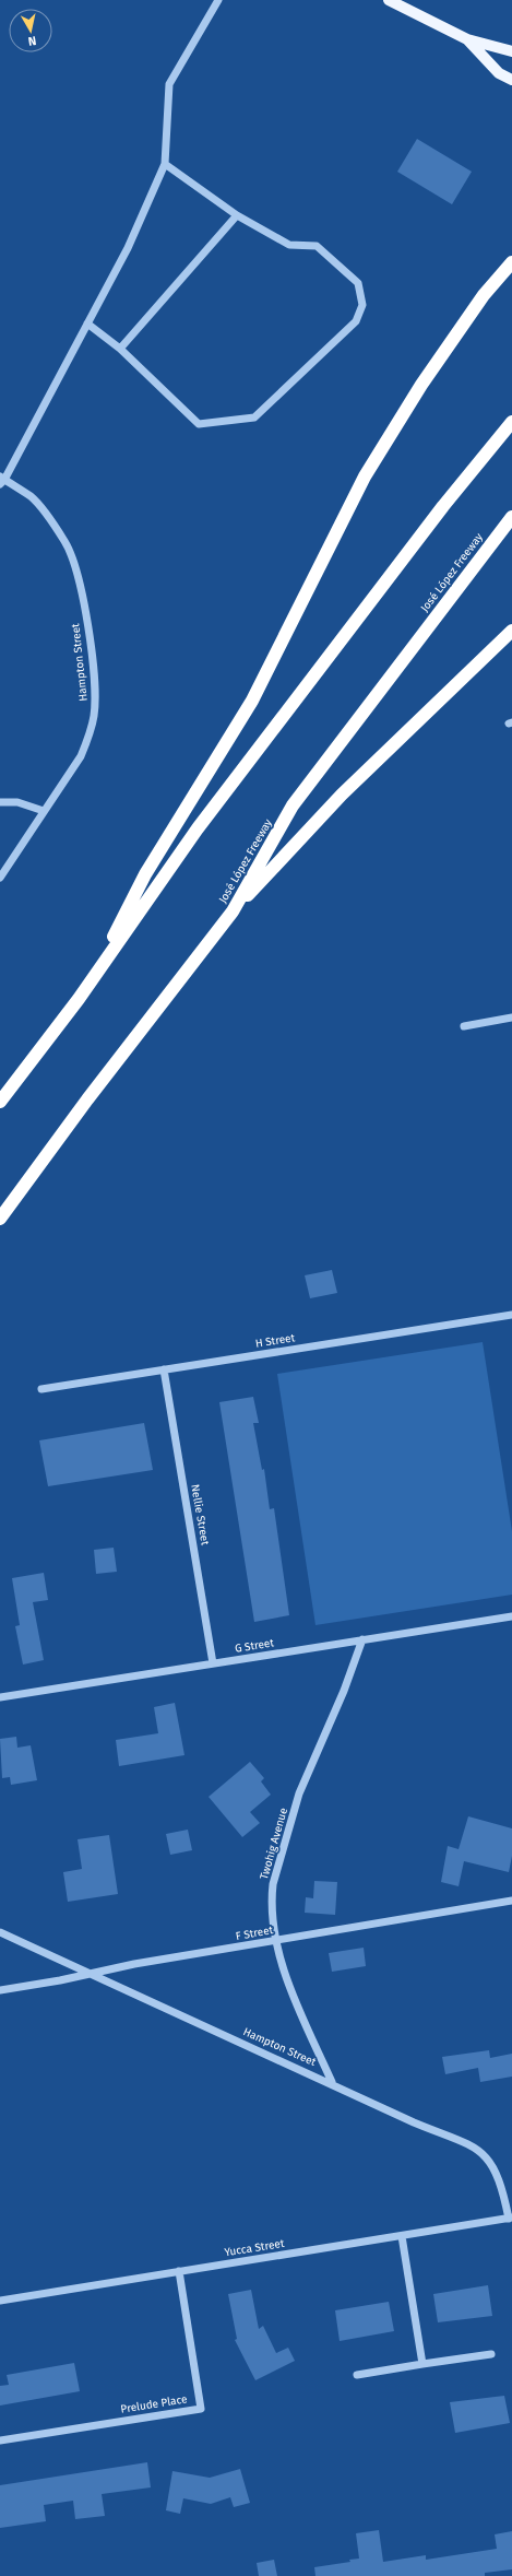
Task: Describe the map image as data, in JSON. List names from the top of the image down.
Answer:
{
  "streets": {
    "highway": ["José López Freeway"],
    "street": [
      "Hampton Street",
      "H Street",
      "Nellie Street",
      "G Street",
      "Twohig Avenue",
      "F Street",
      "Yucca Street",
      "Prelude Place"
    ]
  },
  "crossings": [
    ["Hampton Street", "Twohig Avenue"],
    ["Hampton Street", "F Street"],
    ["Hampton Street", "Yucca Street"],
    ["H Street", "Nellie Street"],
    ["Nellie Street", "G Street"],
    ["G Street", "Twohig Avenue"],
    ["Twohig Avenue", "F Street"],
    ["Yucca Street", "Prelude Place"]
  ],
  "north": "bottom"
}
